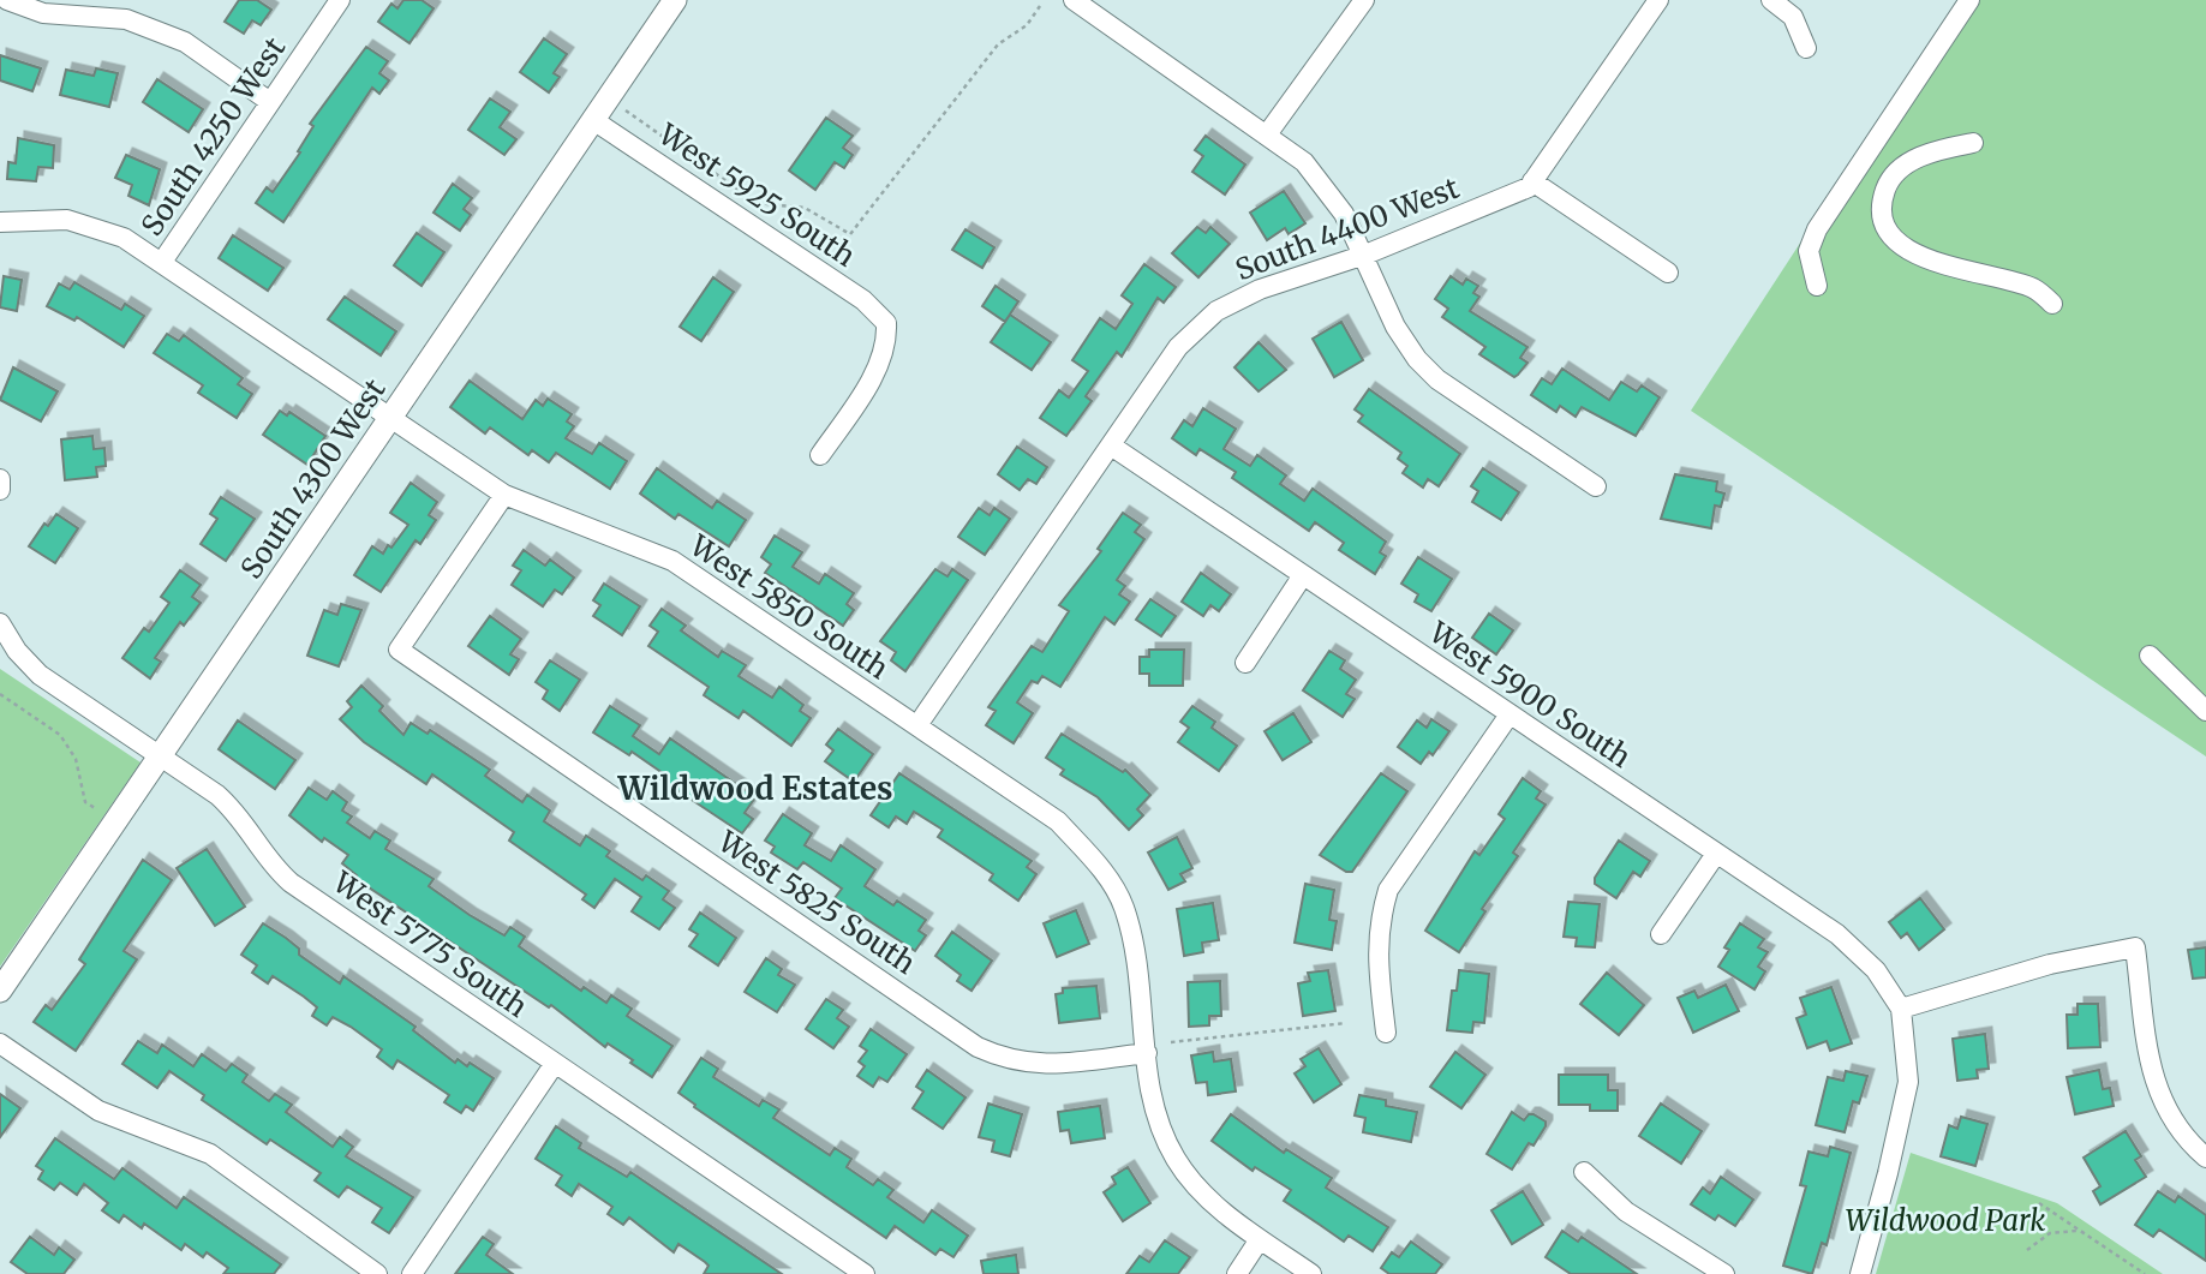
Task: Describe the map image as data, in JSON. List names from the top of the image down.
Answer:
{
  "streets": {
    "main road": ["South 4300 West"],
    "street": [
      "South 4250 West",
      "West 5925 South",
      "South 4400 West",
      "West 5850 South",
      "West 5900 South",
      "West 5825 South",
      "West 5775 South"
    ]
  },
  "crossings": [
    ["South 4250 West", "West 5850 South"],
    ["West 5925 South", "South 4300 West"],
    ["South 4400 West", "West 5850 South"],
    ["South 4400 West", "West 5900 South"],
    ["South 4300 West", "West 5850 South"],
    ["South 4300 West", "West 5775 South"],
    ["West 5850 South", "West 5825 South"]
  ],
  "districts": ["Wildwood Estates"],
  "parks": ["Wildwood Park"]
}
